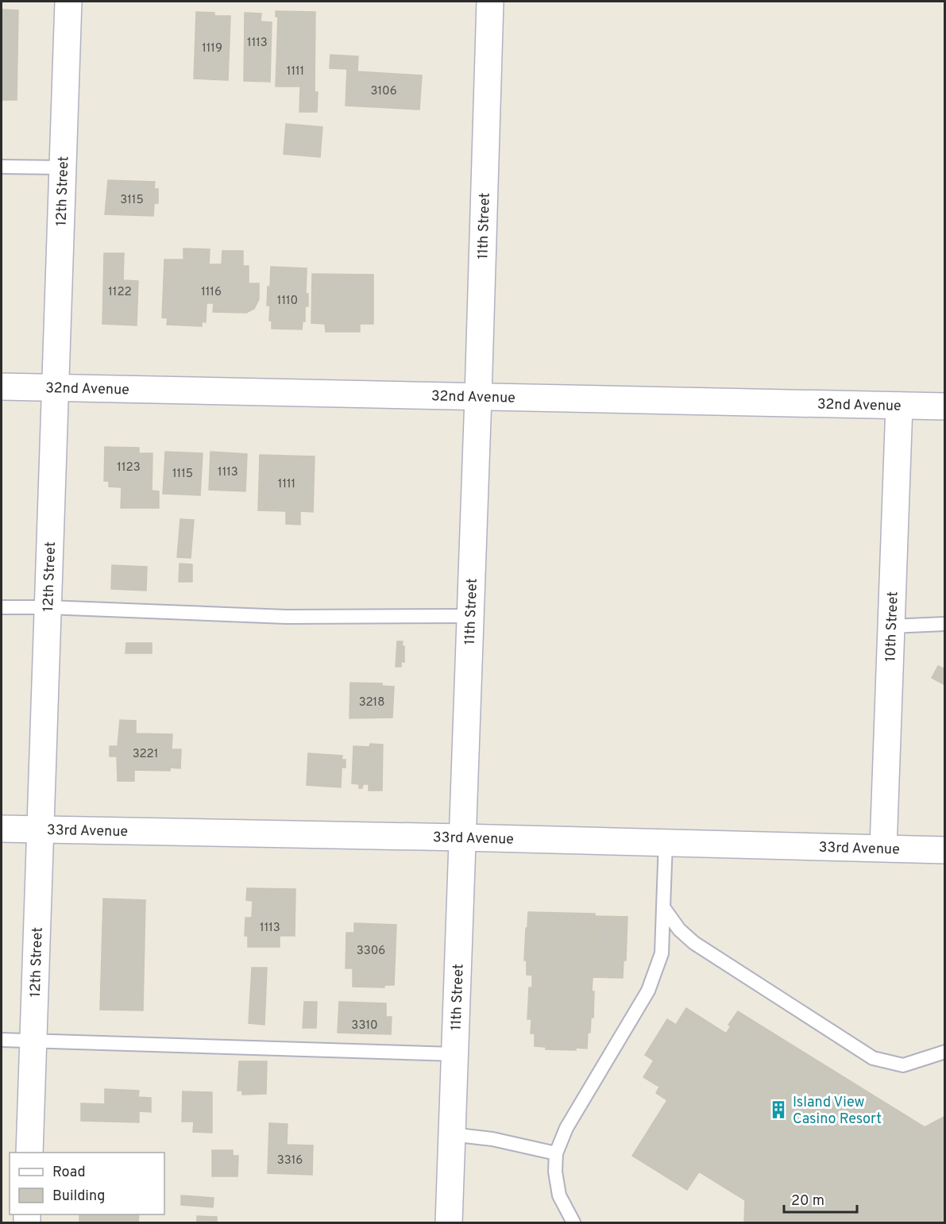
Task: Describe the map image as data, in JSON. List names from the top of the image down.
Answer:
{
  "streets": {
    "street": [
      "12th Street",
      "11th Street",
      "32nd Avenue",
      "10th Street",
      "33rd Avenue"
    ]
  },
  "crossings": [
    ["12th Street", "32nd Avenue"],
    ["12th Street", "33rd Avenue"],
    ["11th Street", "32nd Avenue"],
    ["11th Street", "33rd Avenue"],
    ["32nd Avenue", "10th Street"],
    ["10th Street", "33rd Avenue"]
  ],
  "places": {
    "building": ["Island View Casino Resort"]
  },
  "house_numbers": [
    "1113",
    "1119",
    "1111",
    "3106",
    "3115",
    "1122",
    "1116",
    "1110",
    "1123",
    "1113",
    "1115",
    "1111",
    "3218",
    "3221",
    "1113",
    "3306",
    "3310",
    "3316"
  ],
  "legend": ["Road", "Building"],
  "scale_bar": "20 m"
}
